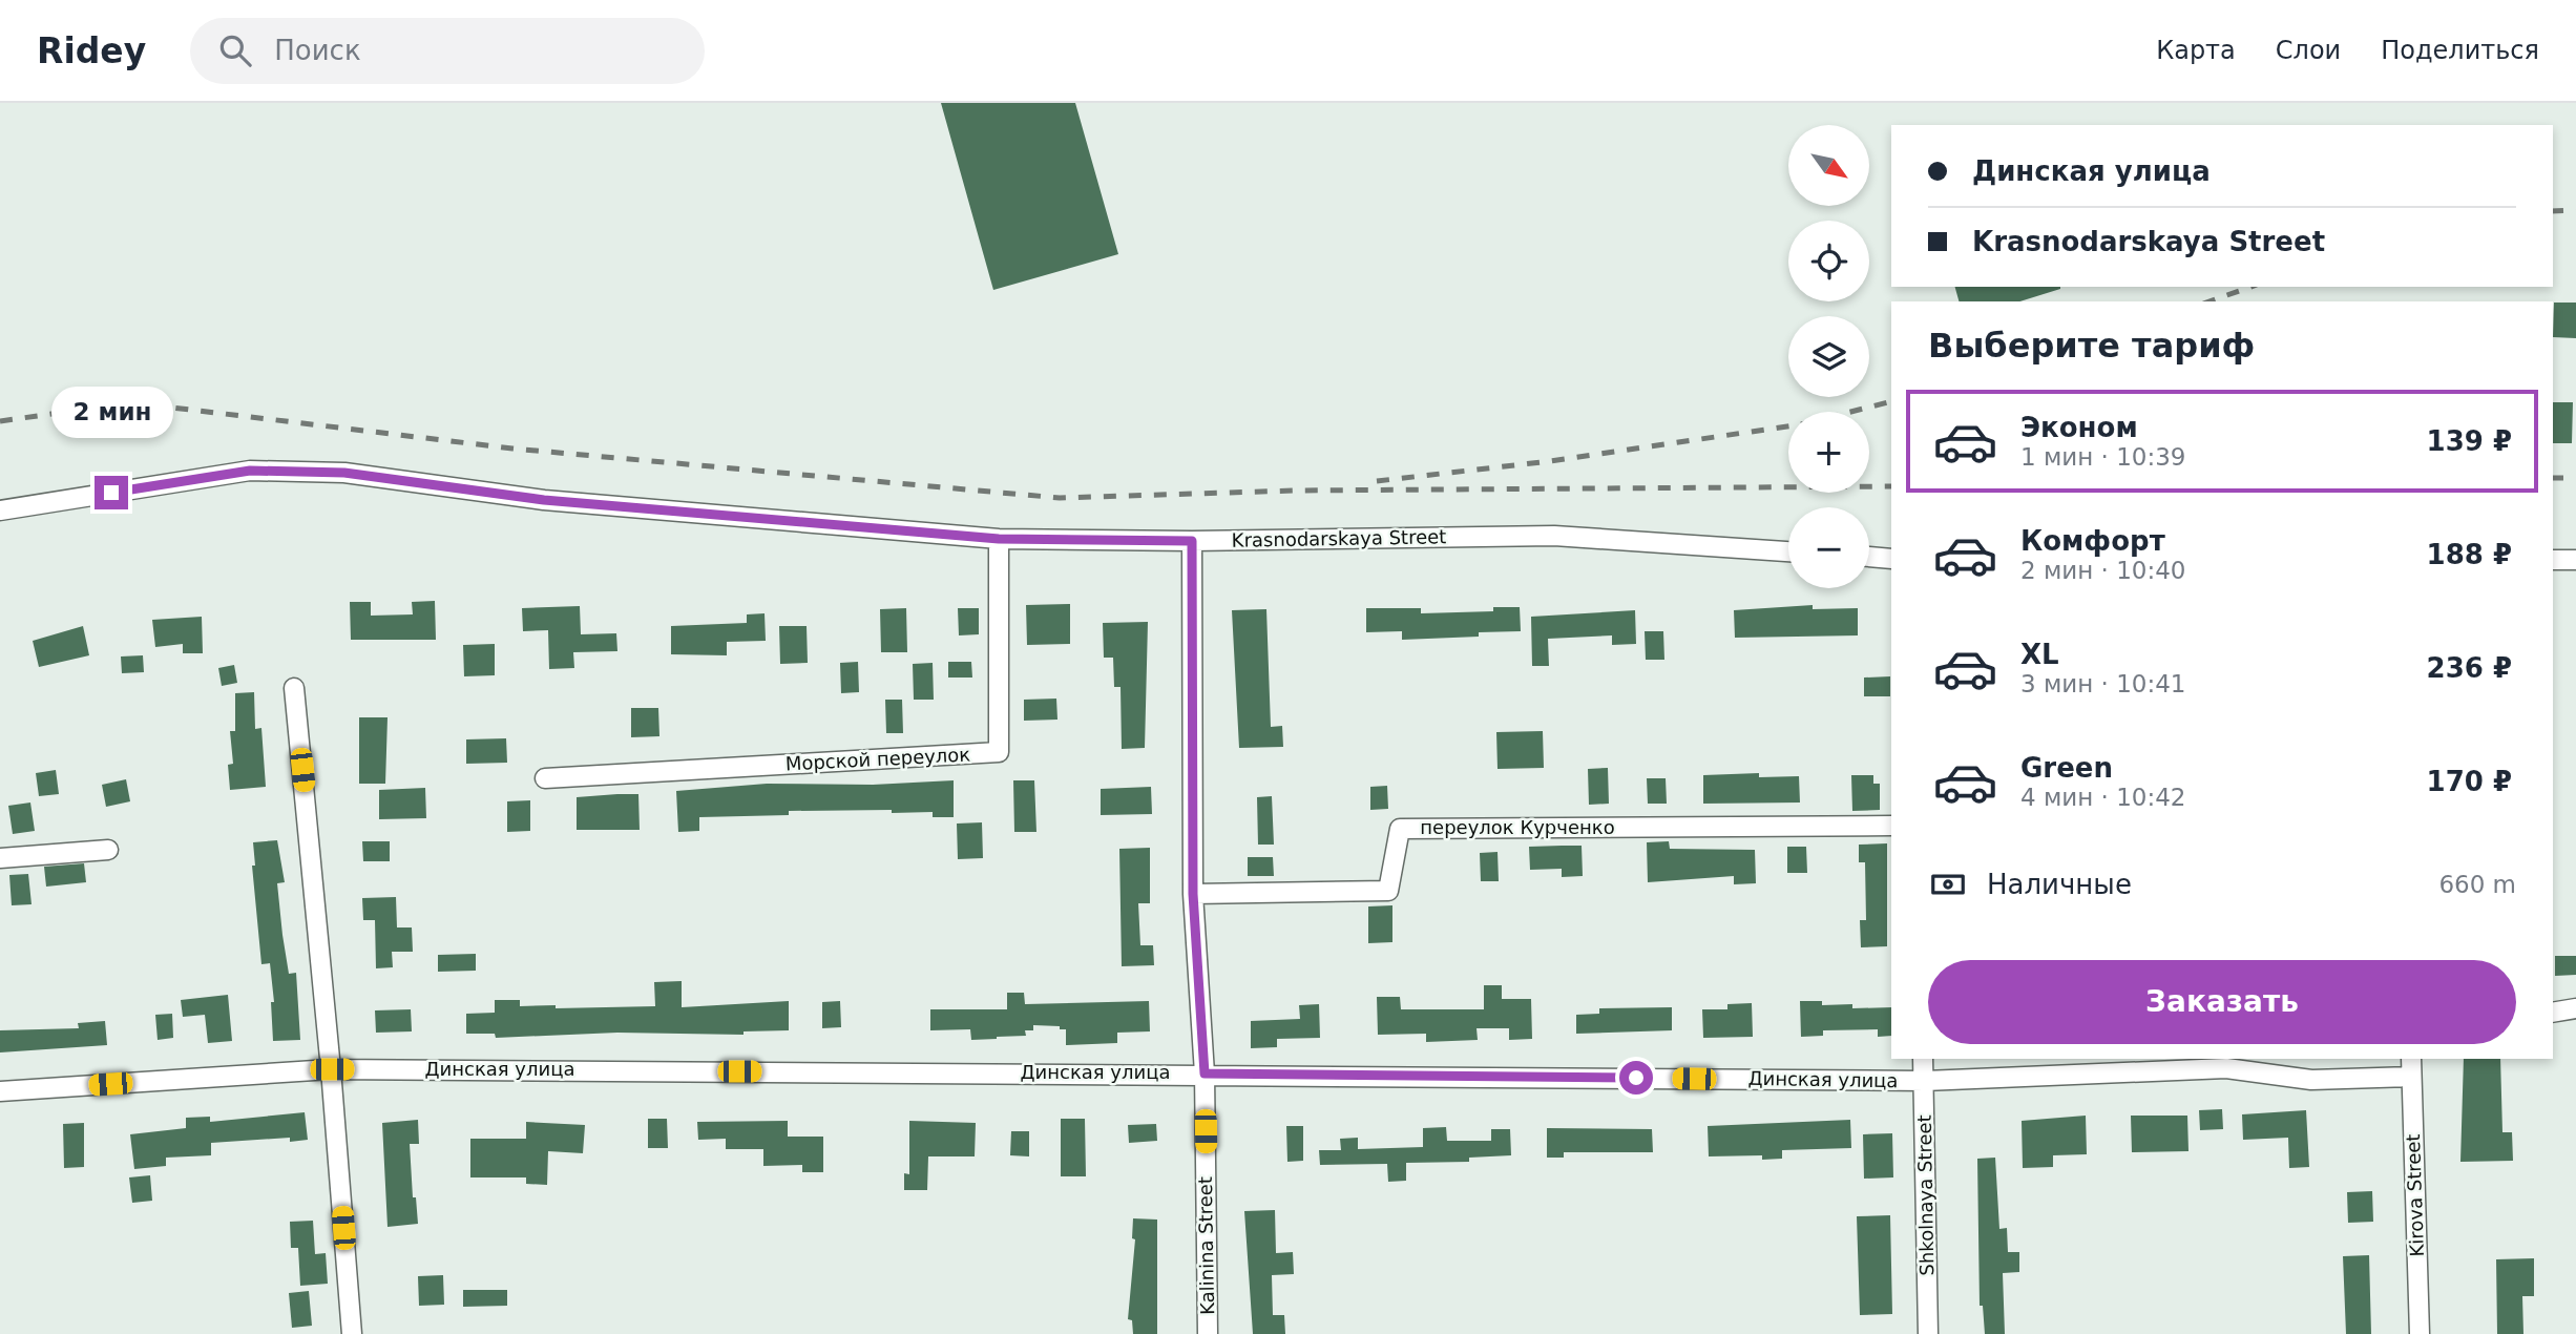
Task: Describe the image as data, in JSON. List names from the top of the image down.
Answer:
{
  "streets": {
    "street": [
      "Krasnodarskaya Street",
      "Морской переулок",
      "переулок Курченко",
      "Динская улица",
      "Shkolnaya Street",
      "Kirova Street",
      "Kalinina Street"
    ]
  },
  "crossings": [
    ["Krasnodarskaya Street", "Морской переулок"],
    ["Krasnodarskaya Street", "Kalinina Street"],
    ["переулок Курченко", "Kalinina Street"],
    ["Динская улица", "Shkolnaya Street"],
    ["Динская улица", "Kirova Street"],
    ["Динская улица", "Kalinina Street"]
  ],
  "north": "bottom right",
  "page": {
    "header": "Ridey",
    "search": "Поиск",
    "nav": ["Карта", "Слои", "Поделиться"],
    "map_buttons": ["+", "−"],
    "banner": ["Динская улица", "Krasnodarskaya Street"],
    "heading": "Выберите тариф",
    "bubble": "2 мин",
    "list": [
      {
        "name": "Эконом",
        "note": "1 мин · 10:39",
        "value": "139 ₽"
      },
      {
        "name": "Комфорт",
        "note": "2 мин · 10:40",
        "value": "188 ₽"
      },
      {
        "name": "XL",
        "note": "3 мин · 10:41",
        "value": "236 ₽"
      },
      {
        "name": "Green",
        "note": "4 мин · 10:42",
        "value": "170 ₽"
      }
    ],
    "pay": ["Наличные", "660 m"],
    "buttons": "Заказать"
  }
}
